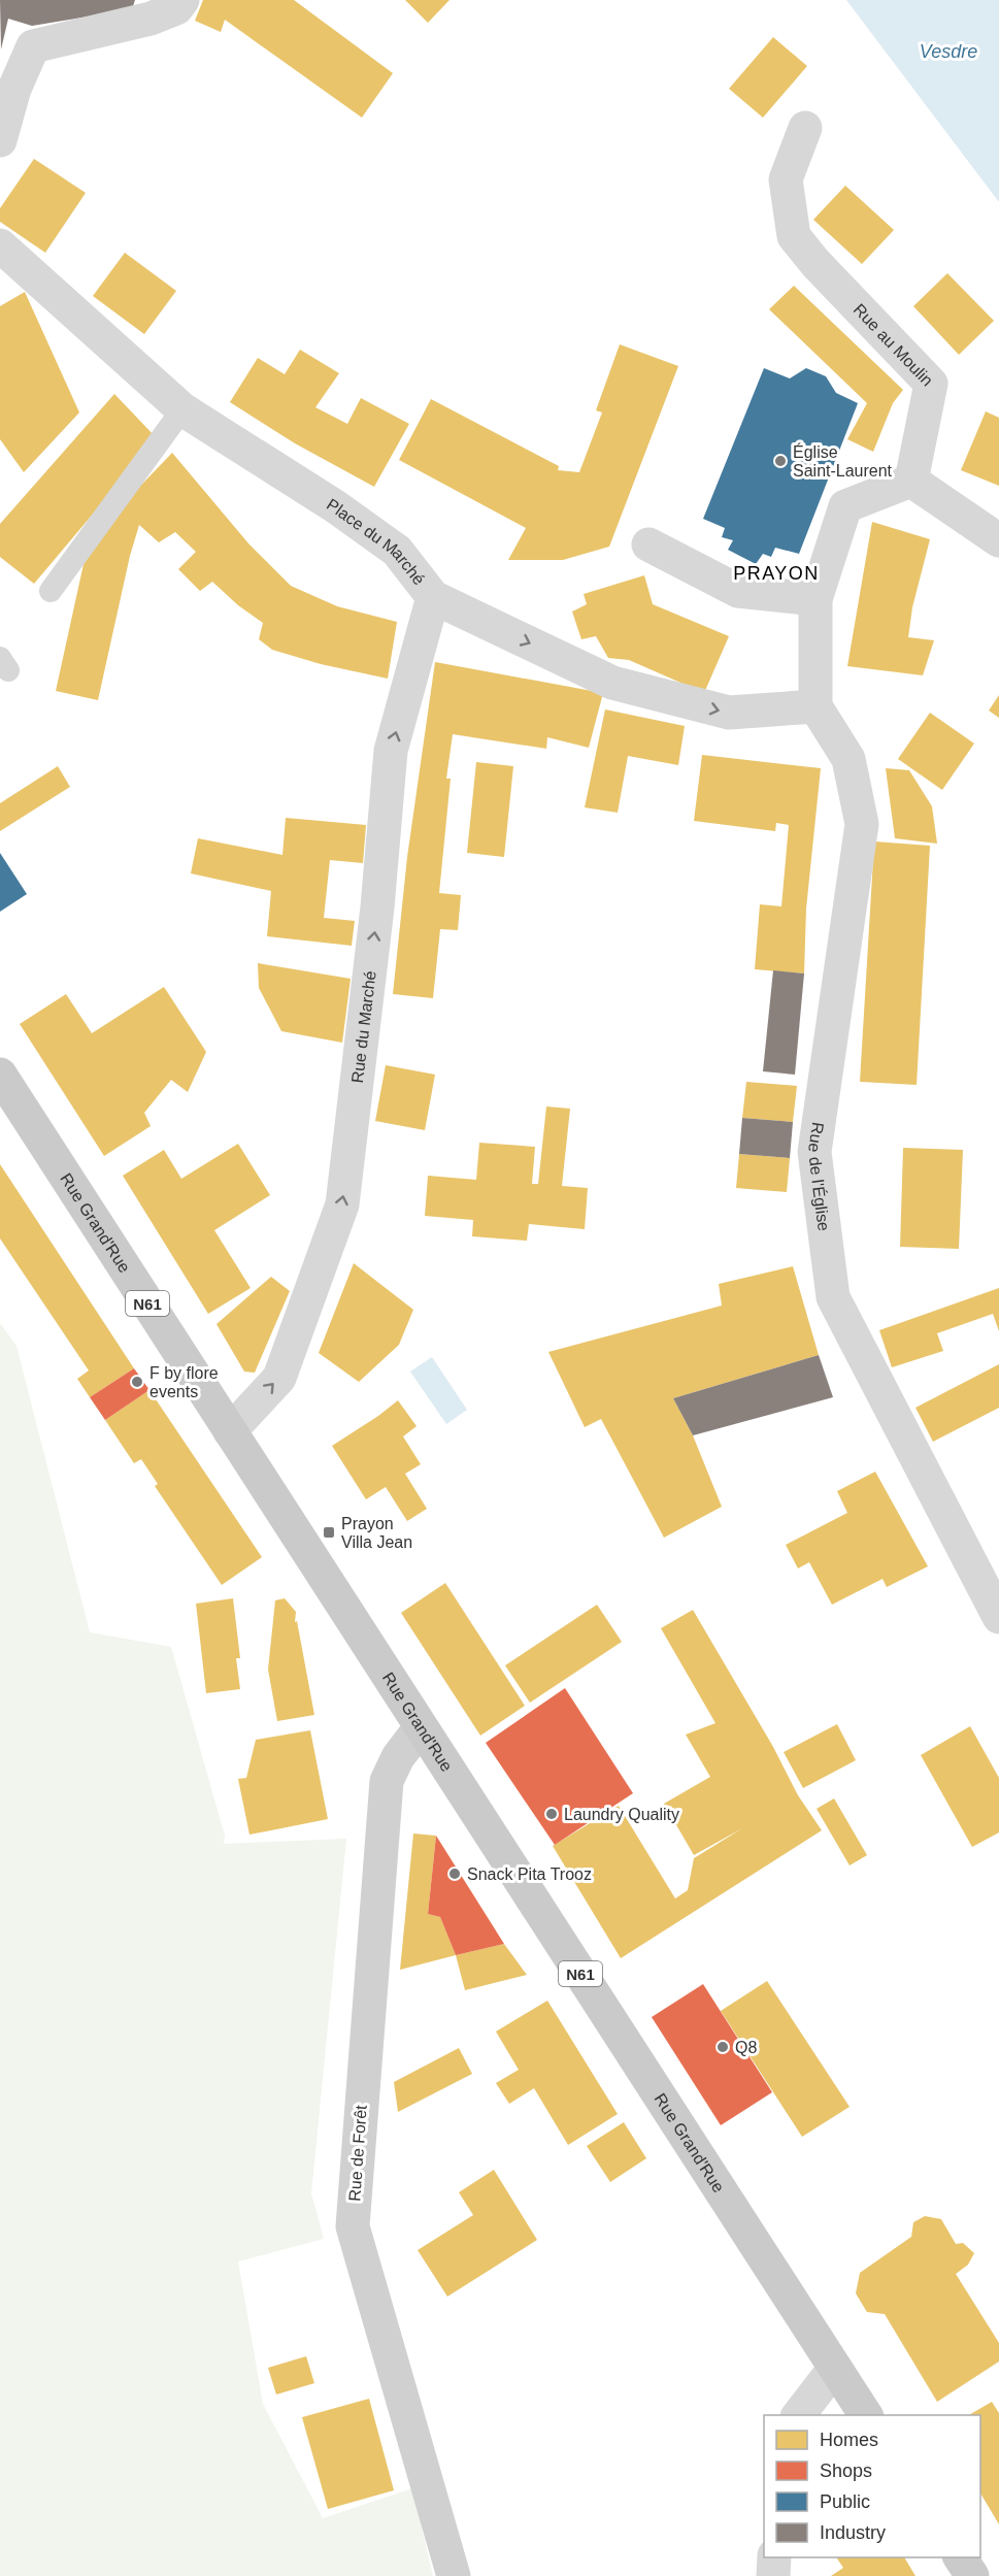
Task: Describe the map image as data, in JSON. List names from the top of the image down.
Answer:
{
  "streets": {
    "main road": ["Rue Grand'Rue", "N61"],
    "street": [
      "Rue au Moulin",
      "Place du Marché",
      "Rue du Marché",
      "Rue de l'Église",
      "Rue de Forêt"
    ]
  },
  "crossings": [
    ["Place du Marché", "Rue du Marché"],
    ["Place du Marché", "Rue de l'Église"],
    ["Rue du Marché", "Rue Grand'Rue"],
    ["Rue Grand'Rue", "Rue de Forêt"]
  ],
  "one_way": ["Rue du Marché"],
  "districts": ["PRAYON"],
  "water": ["Vesdre"],
  "places": {
    "other": [
      "Église Saint-Laurent",
      "F by flore events",
      "Laundry Quality",
      "Snack Pita Trooz",
      "Q8"
    ],
    "transit": ["Prayon Villa Jean"]
  },
  "legend": [
    "Homes",
    "Shops",
    "Public",
    "Industry"
  ]
}
